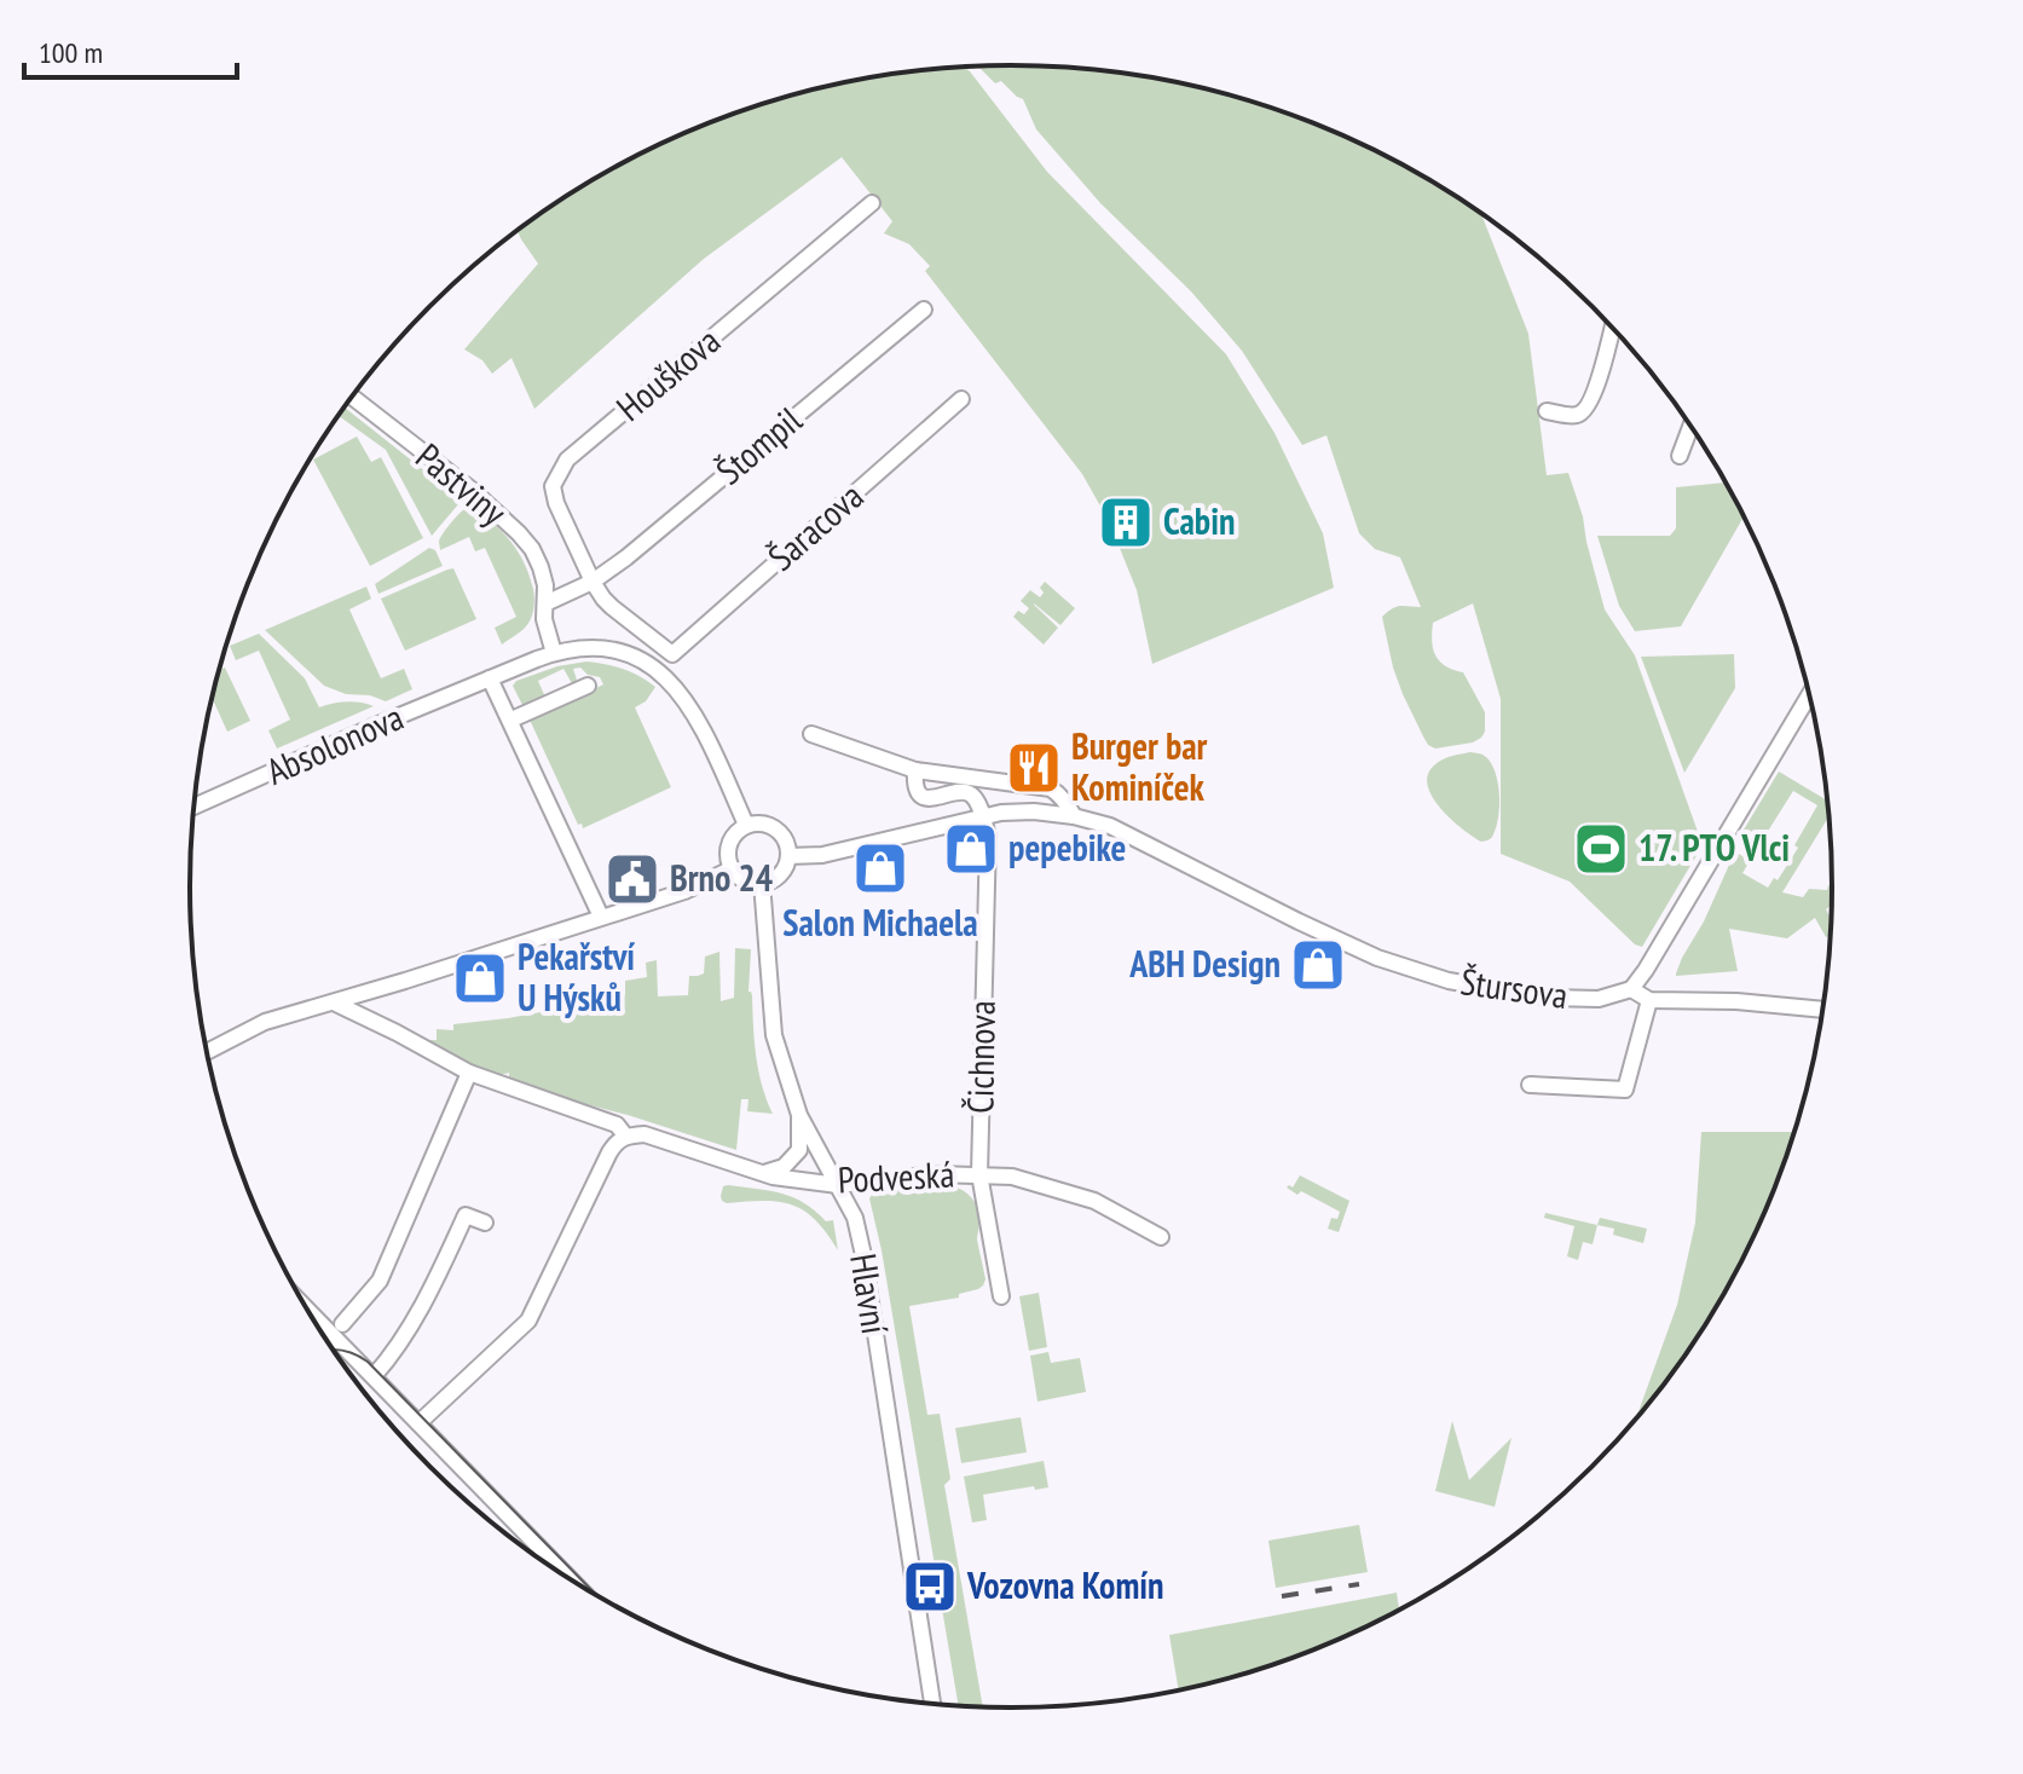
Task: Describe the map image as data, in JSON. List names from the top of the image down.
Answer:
{
  "streets": {
    "street": [
      "Houškova",
      "Štompil",
      "Pastviny",
      "Šaracova",
      "Absolonova",
      "Štursova",
      "Čichnova",
      "Podveská",
      "Hlavní"
    ]
  },
  "crossings": [
    ["Houškova", "Štompil"],
    ["Houškova", "Šaracova"],
    ["Štompil", "Šaracova"],
    ["Pastviny", "Absolonova"],
    ["Absolonova", "Hlavní"],
    ["Čichnova", "Podveská"],
    ["Podveská", "Hlavní"]
  ],
  "places": {
    "building": ["Cabin"],
    "restaurant": ["Burger bar Kominíček"],
    "shop": [
      "pepebike",
      "Salon Michaela",
      "ABH Design",
      "Pekařství U Hýsků"
    ],
    "sports": ["17. PTO Vlci"],
    "public building": ["Brno 24"],
    "bus stop": ["Vozovna Komín"]
  },
  "scale_bar": "100 m"
}
